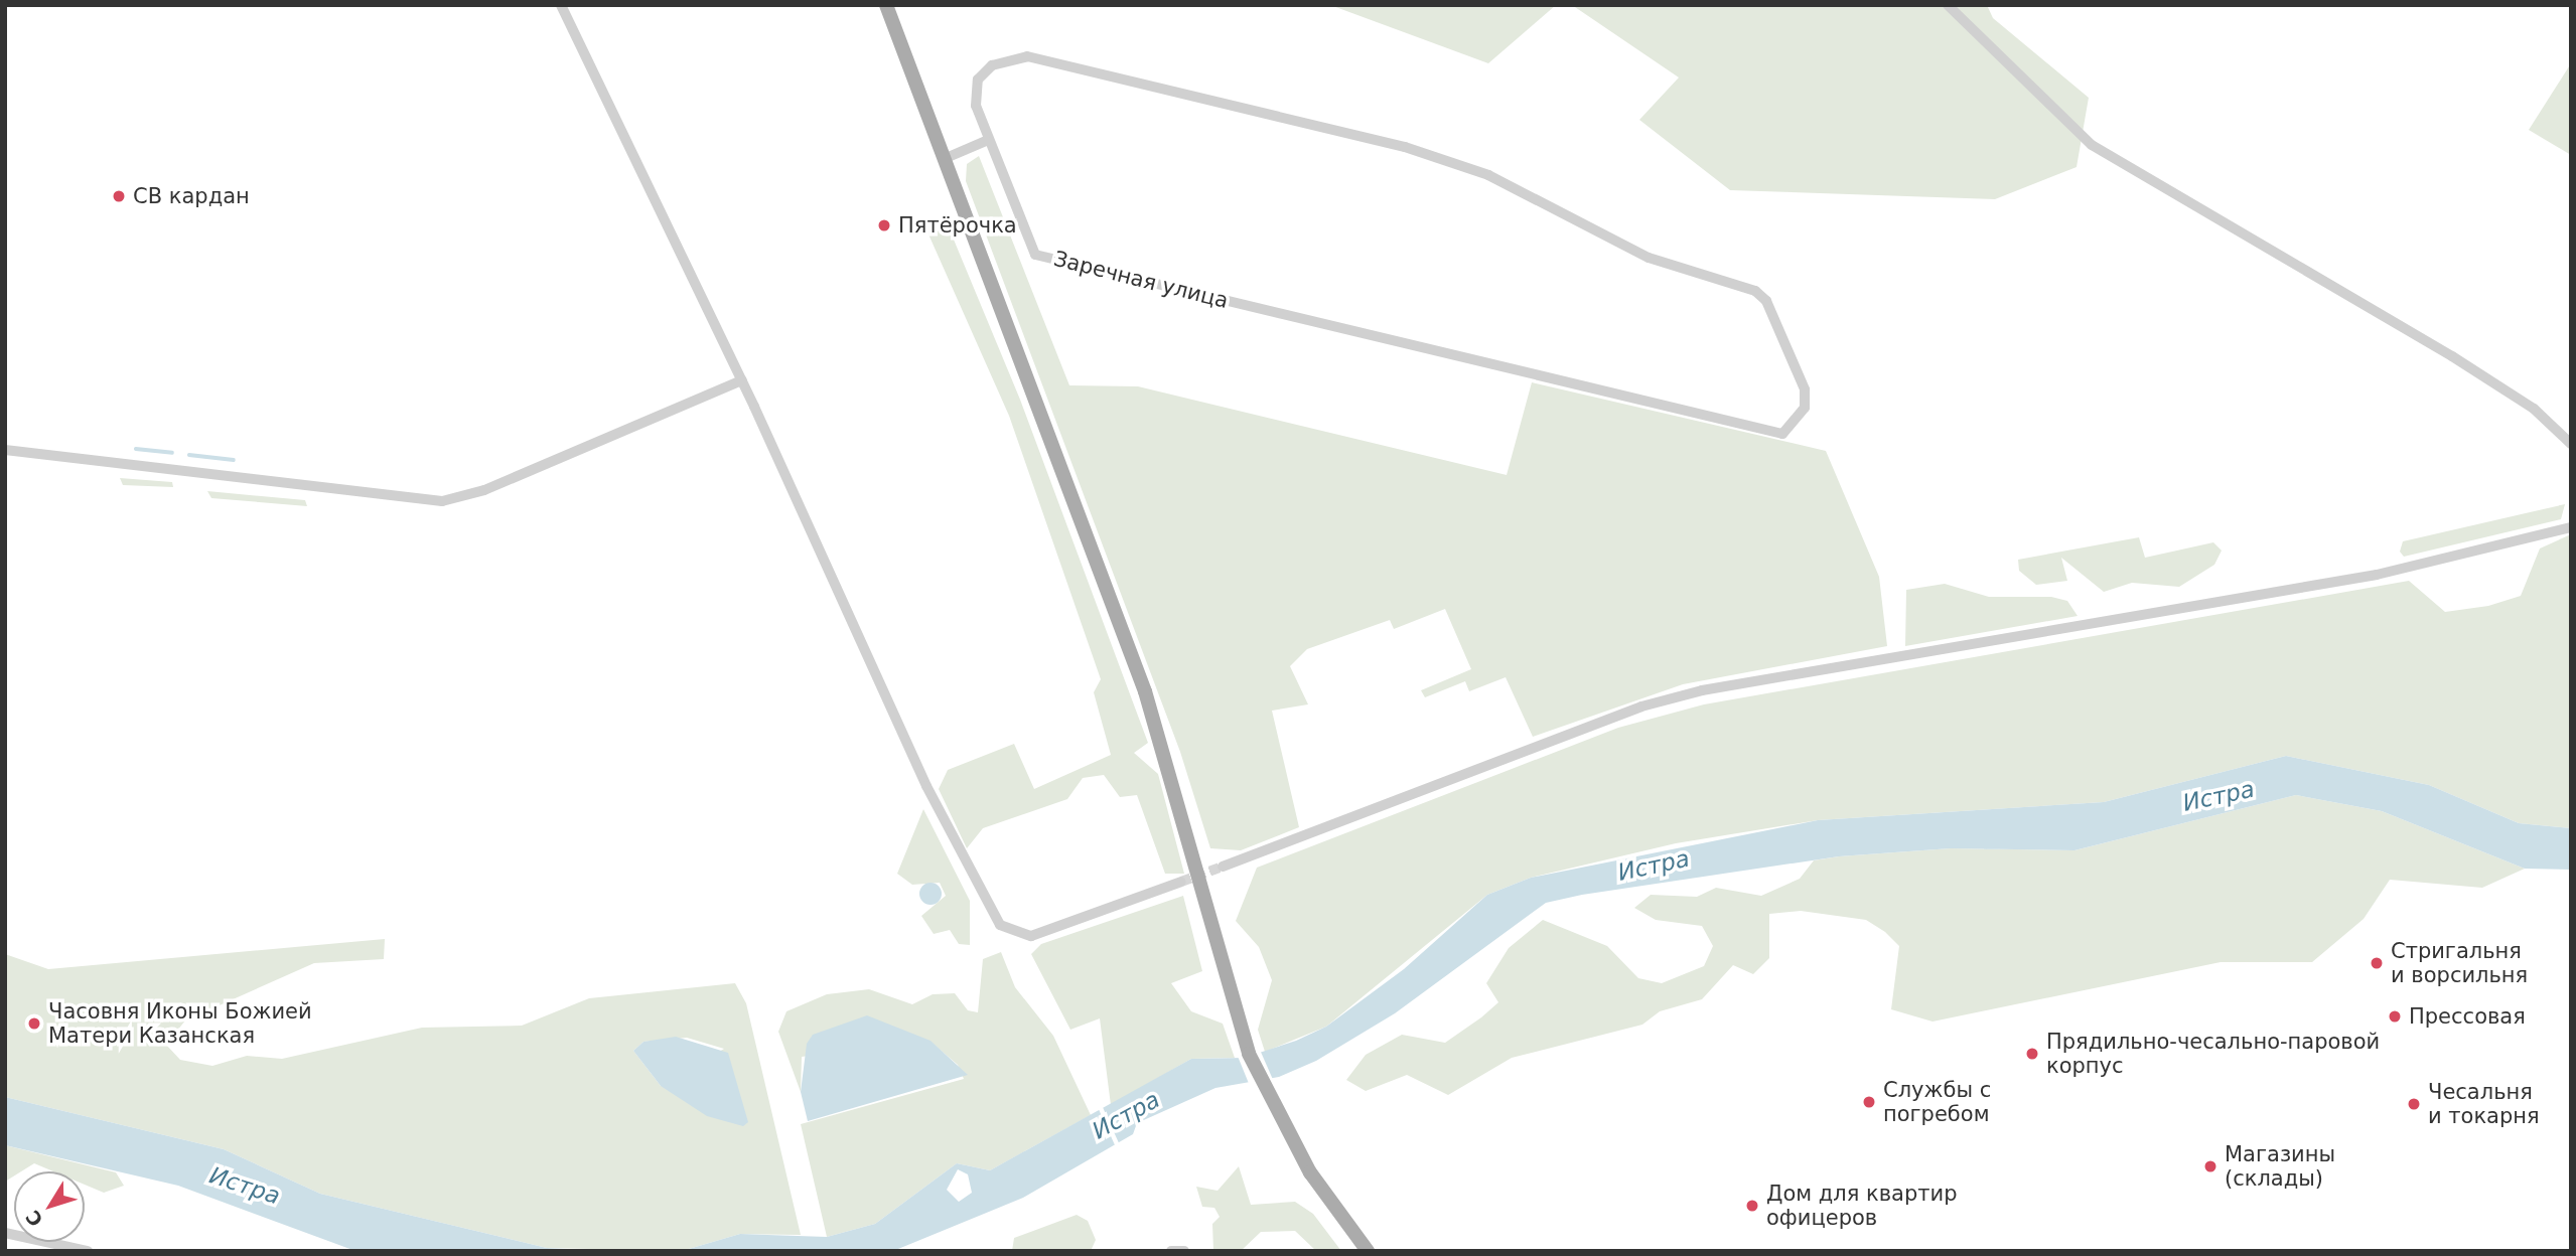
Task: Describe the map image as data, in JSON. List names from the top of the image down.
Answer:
{
  "streets": {
    "street": ["Заречная улица"]
  },
  "water": ["Истра"],
  "places": [
    "СВ кардан",
    "Пятёрочка",
    "Стригальня и ворсильня",
    "Прессовая",
    "Часовня Иконы Божией Матери Казанская",
    "Прядильно-чесально-паровой корпус",
    "Службы с погребом",
    "Чесальня и токарня",
    "Магазины (склады)",
    "Дом для квартир офицеров"
  ],
  "north": "bottom left"
}
